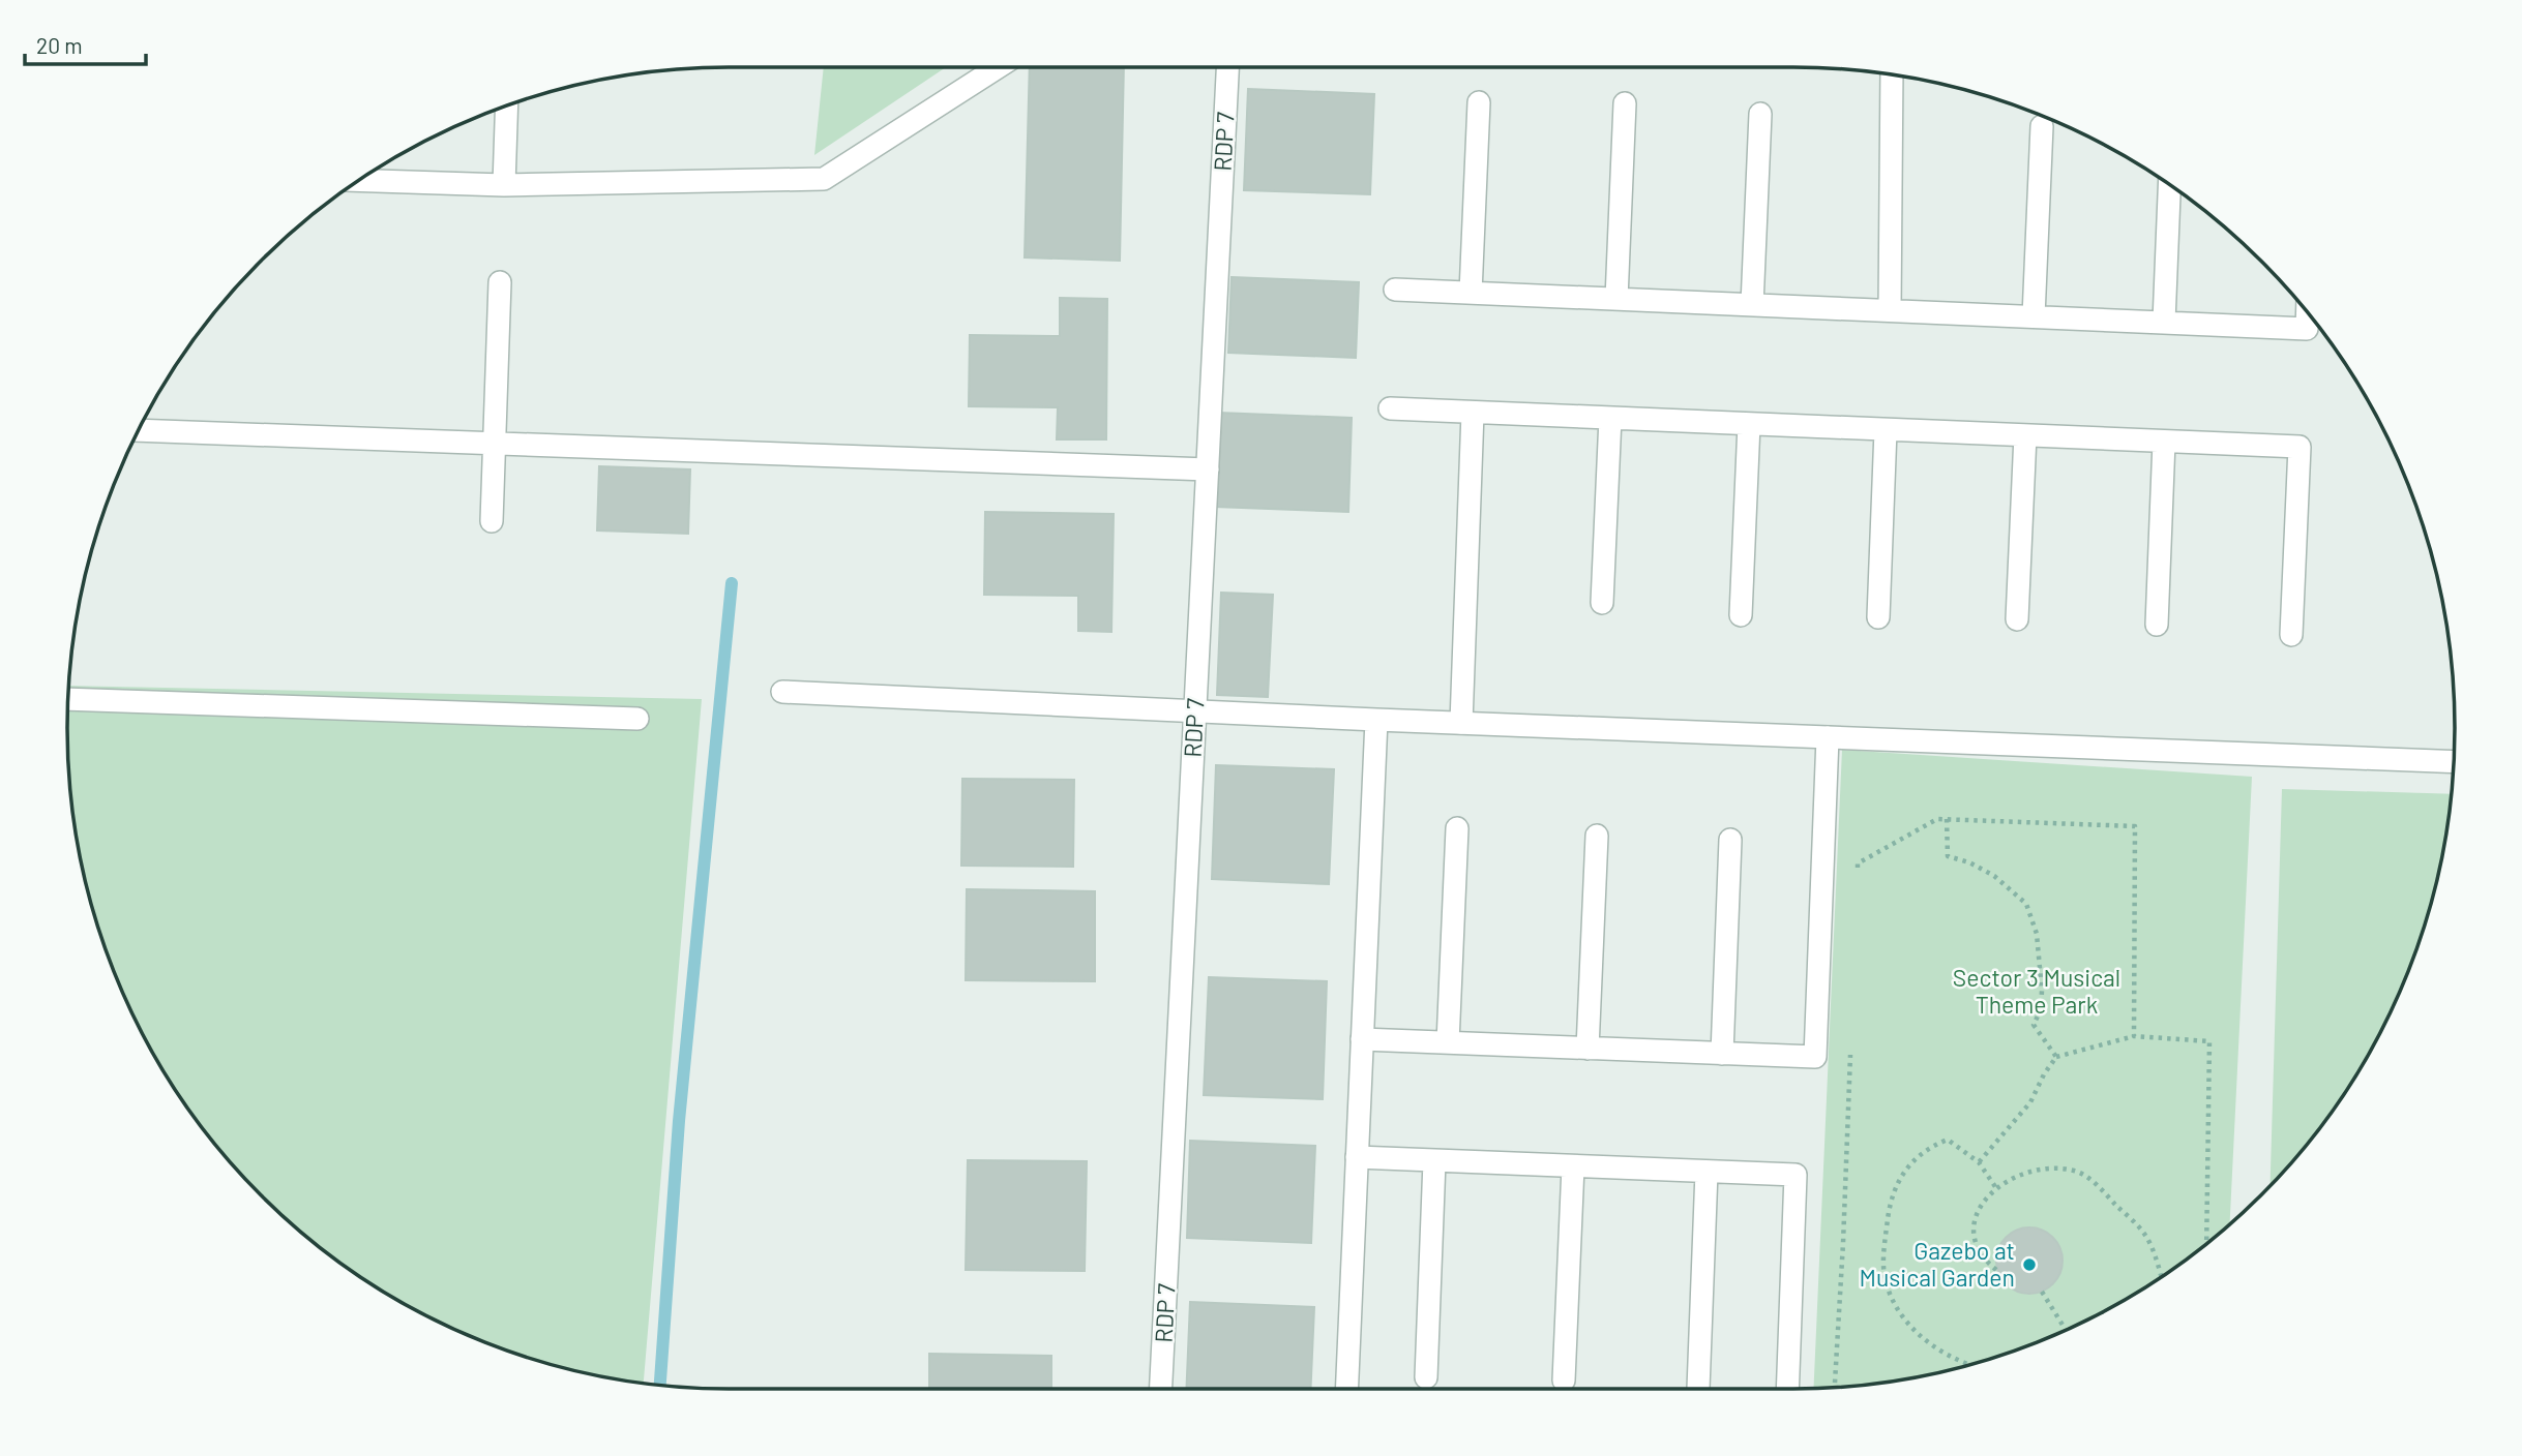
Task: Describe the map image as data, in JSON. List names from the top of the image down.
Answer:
{
  "streets": {
    "street": ["RDP 7"]
  },
  "parks": ["Sector 3 Musical Theme Park"],
  "places": ["Gazebo at Musical Garden"],
  "scale_bar": "20 m"
}
